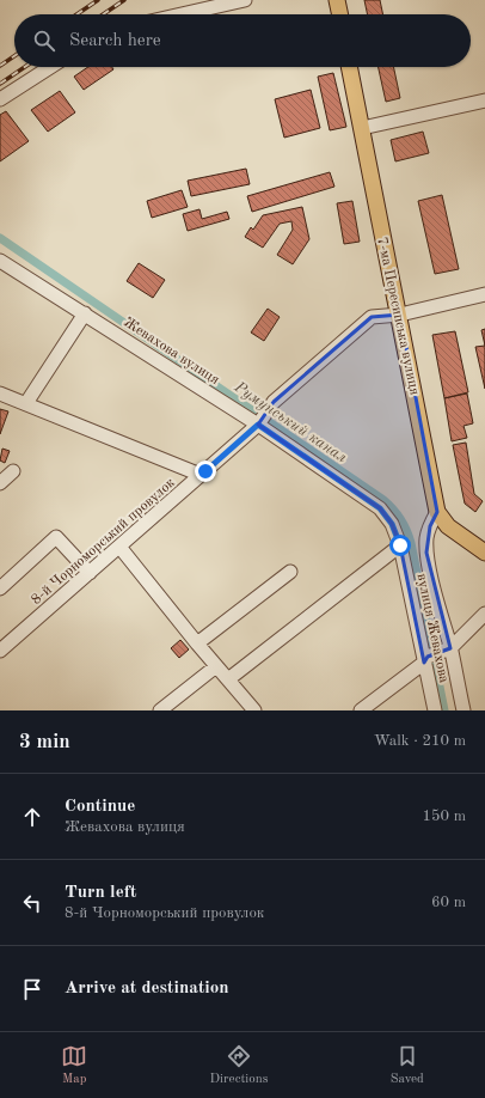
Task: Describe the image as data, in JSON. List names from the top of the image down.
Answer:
{
  "streets": {
    "main road": ["7-ма Пересипська вулиця"],
    "street": ["Жевахова вулиця", "8-й Чорноморський провулок", "вулиця Жевахова"]
  },
  "crossings": [
    ["7-ма Пересипська вулиця", "8-й Чорноморський провулок"],
    ["Жевахова вулиця", "8-й Чорноморський провулок"],
    ["Жевахова вулиця", "вулиця Жевахова"]
  ],
  "water": ["Румунський канал"],
  "page": {
    "search": "Search here",
    "heading": ["3 min", "Walk · 210 m"],
    "list": [
      ["Continue", "Жевахова вулиця", "150 m"],
      ["Turn left", "8-й Чорноморський провулок", "60 m"],
      "Arrive at destination"
    ],
    "nav": ["Map", "Directions", "Saved"]
  }
}
